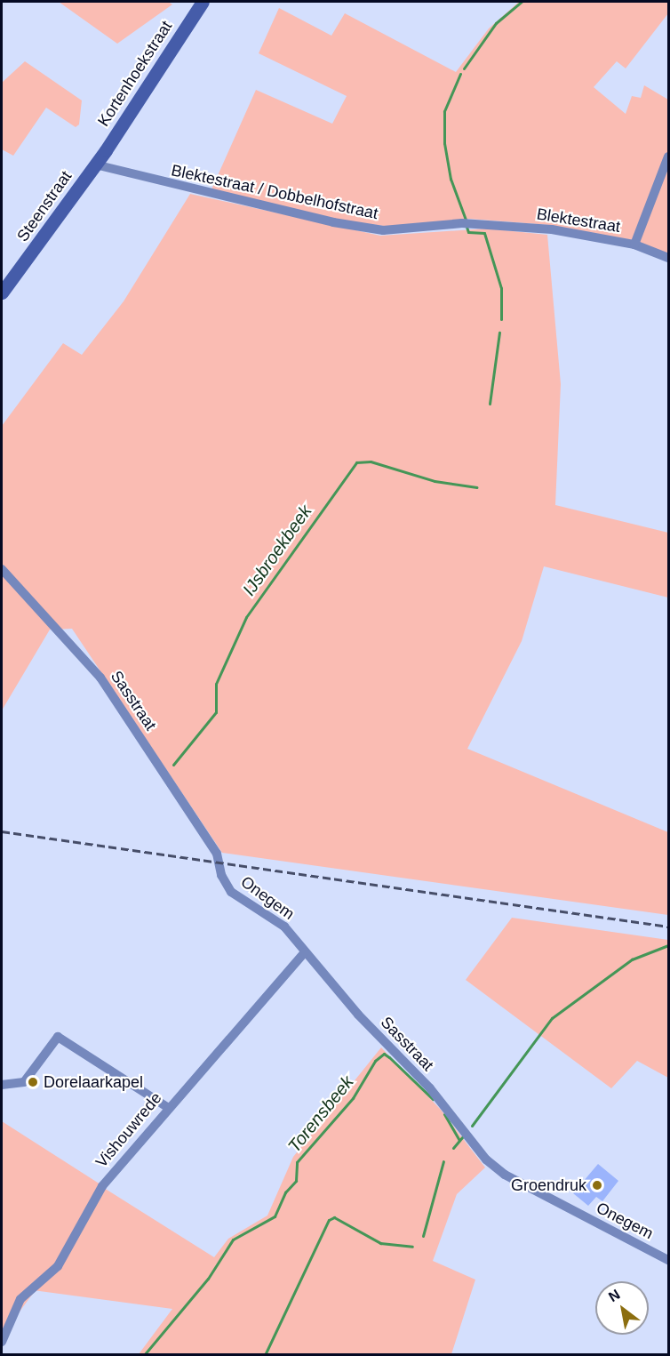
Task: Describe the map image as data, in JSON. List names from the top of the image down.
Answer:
{
  "streets": {
    "street": [
      "Kortenhoekstraat",
      "Blektestraat / Dobbelhofstraat",
      "Steenstraat",
      "Blektestraat",
      "Sasstraat",
      "Onegem",
      "Vishouwrede"
    ]
  },
  "crossings": [
    ["Kortenhoekstraat", "Blektestraat / Dobbelhofstraat"],
    ["Kortenhoekstraat", "Steenstraat"],
    ["Blektestraat / Dobbelhofstraat", "Steenstraat"],
    ["Blektestraat / Dobbelhofstraat", "Blektestraat"],
    ["Sasstraat", "Onegem"],
    ["Sasstraat", "Vishouwrede"],
    ["Onegem", "Vishouwrede"]
  ],
  "water": ["IJsbroekbeek", "Torensbeek"],
  "places": ["Dorelaarkapel", "Groendruk"],
  "north": "top left"
}
